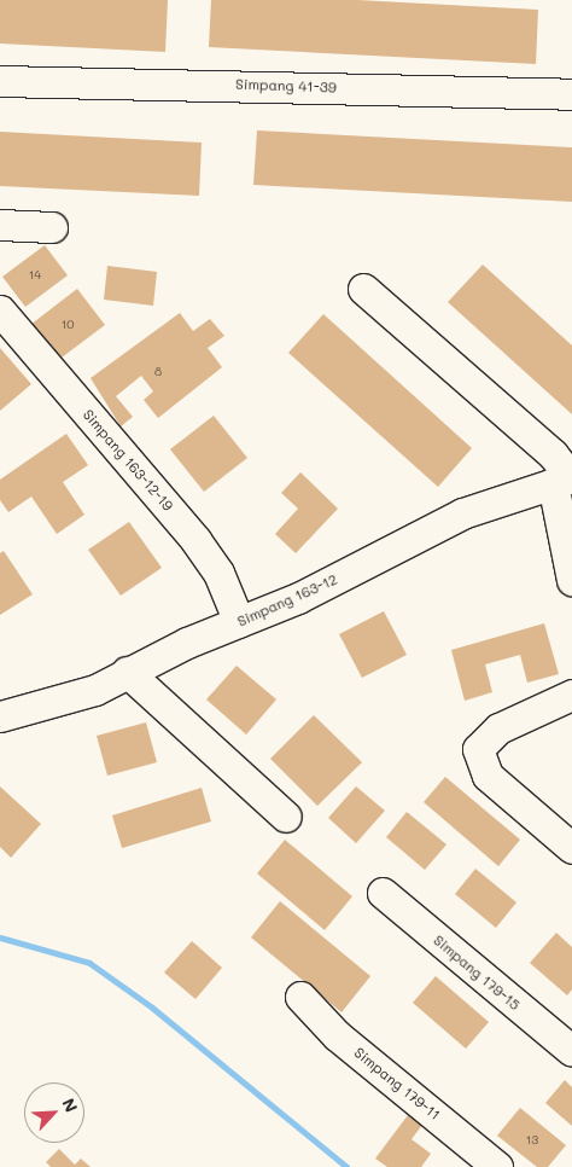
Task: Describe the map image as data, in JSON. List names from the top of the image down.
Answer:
{
  "streets": {
    "street": [
      "Simpang 41-39",
      "Simpang 163-12-19",
      "Simpang 163-12",
      "Simpang 179-15",
      "Simpang 179-11"
    ]
  },
  "crossings": [
    ["Simpang 163-12-19", "Simpang 163-12"]
  ],
  "house_numbers": [
    "14",
    "10",
    "8",
    "13"
  ],
  "north": "top right"
}
